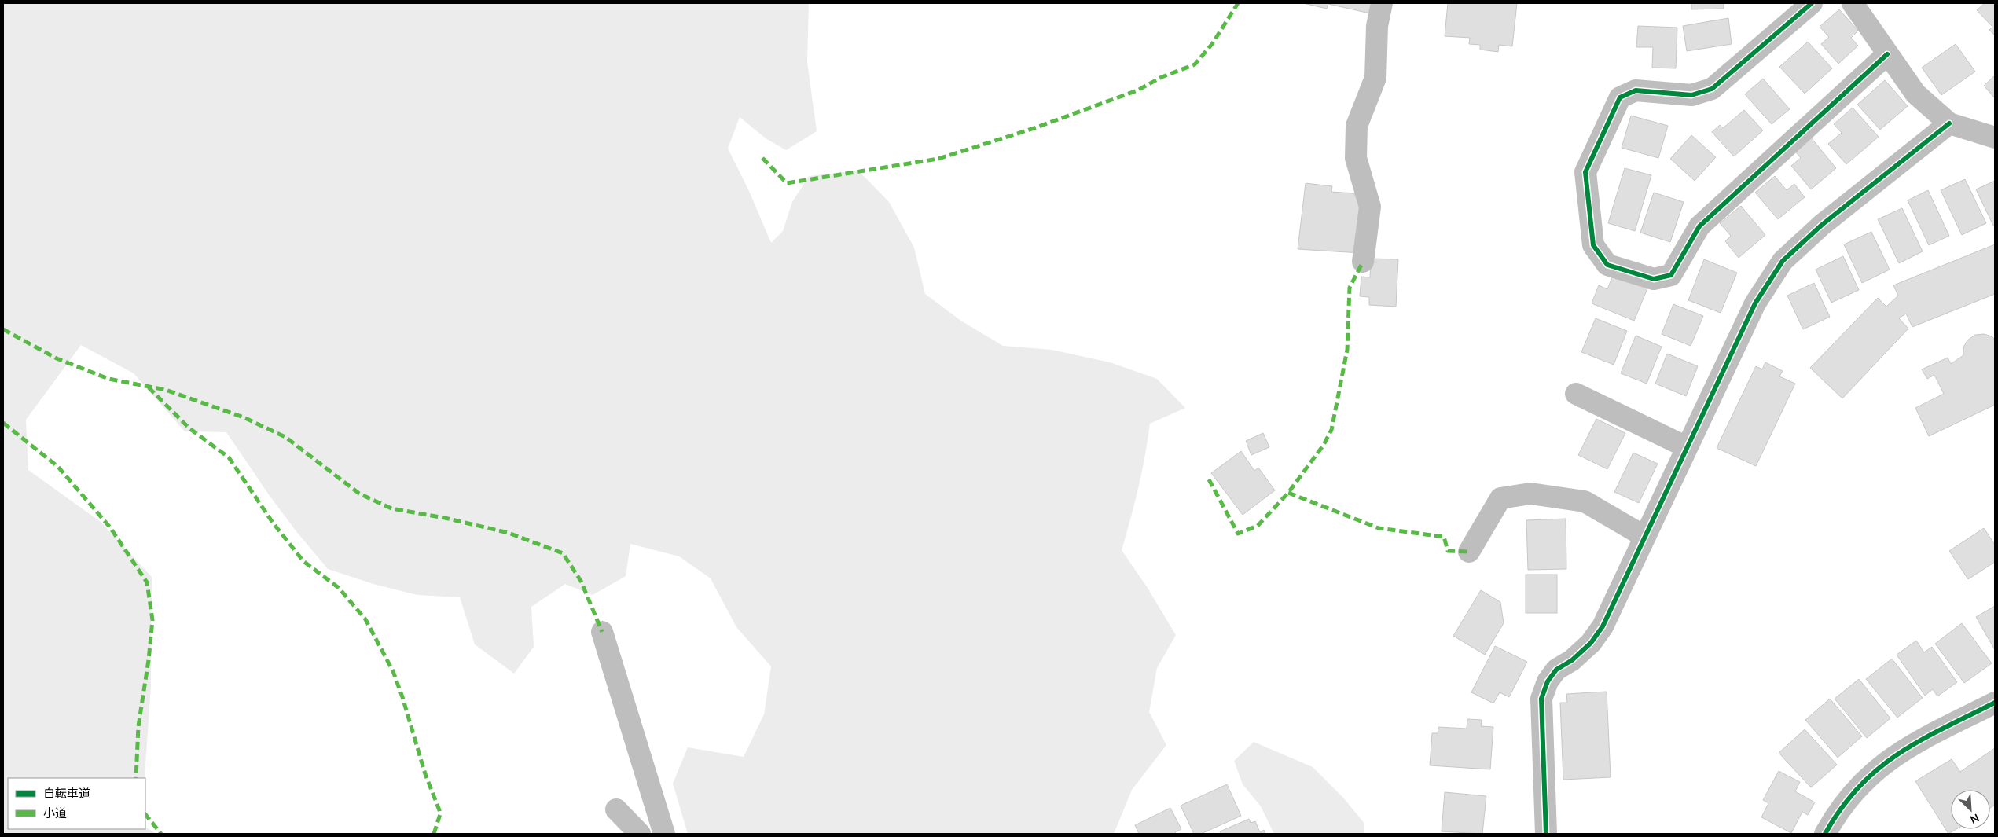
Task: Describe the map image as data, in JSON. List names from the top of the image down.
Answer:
{
  "legend": ["自転車道", "小道"],
  "north": "bottom right"
}
